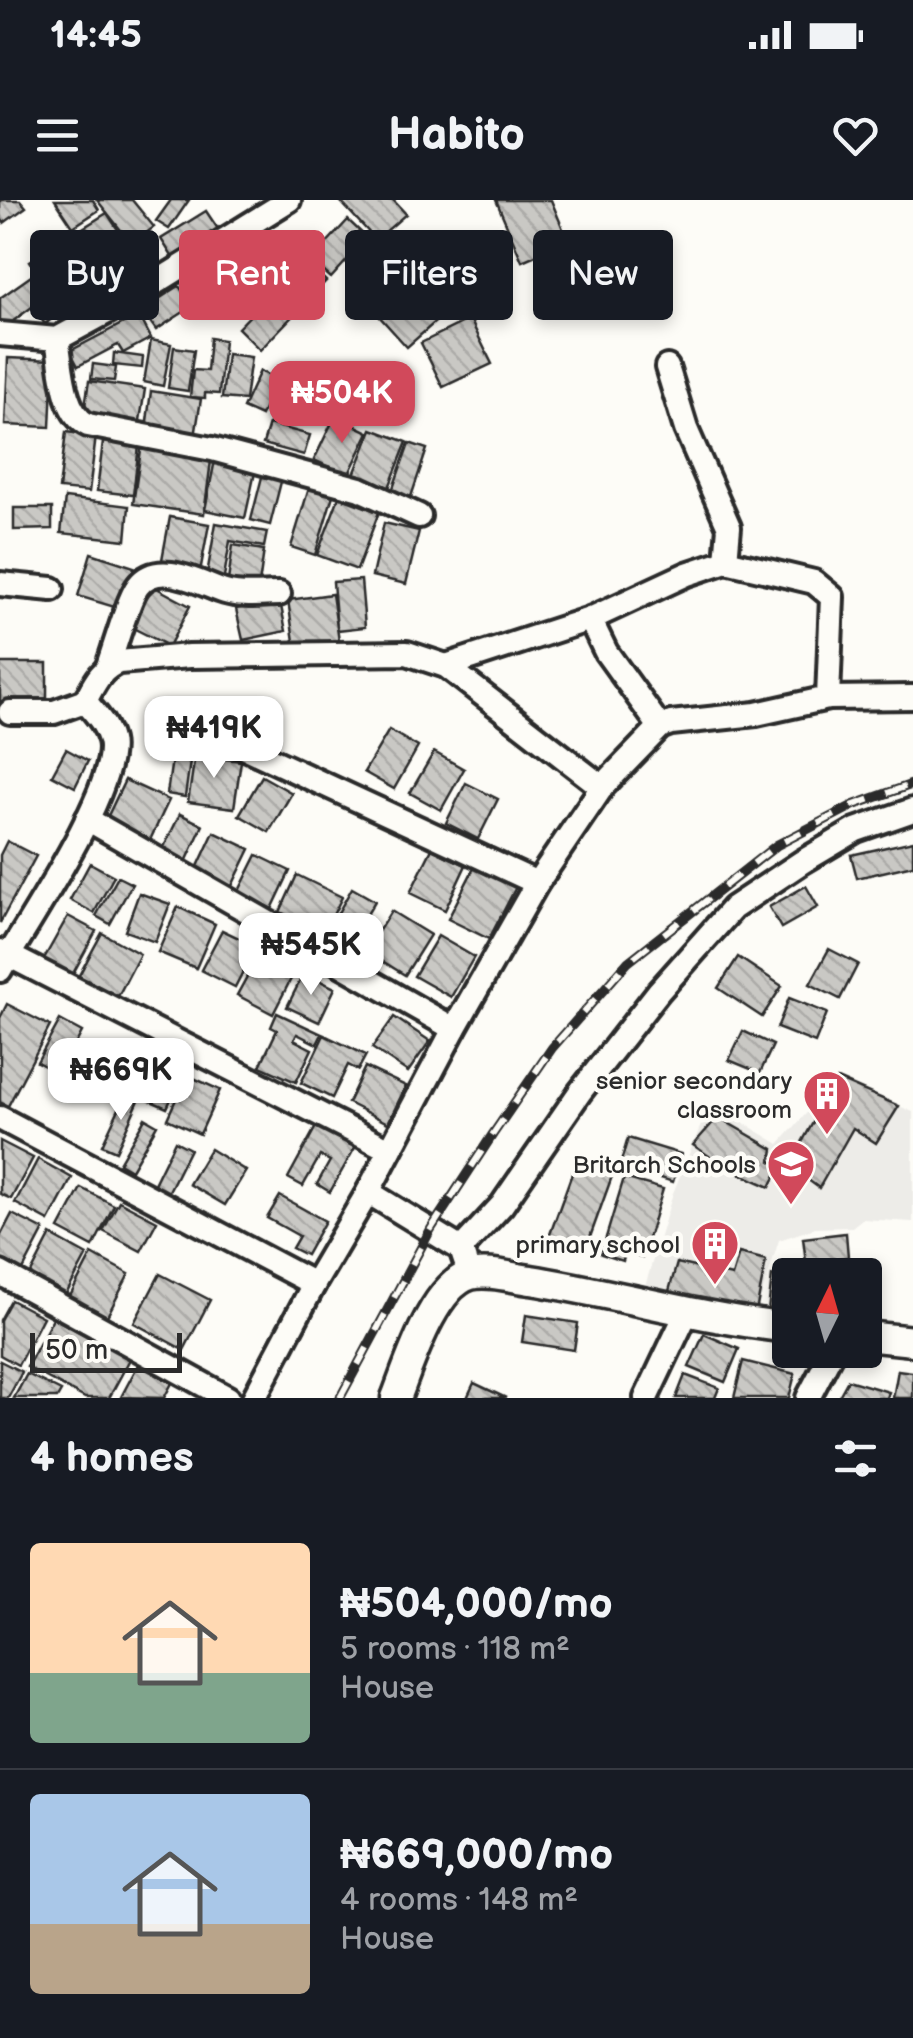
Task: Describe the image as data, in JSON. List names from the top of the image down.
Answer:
{
  "places": {
    "building": ["senior secondary classroom", "primary school"],
    "school or university": ["Britarch Schools"]
  },
  "scale_bar": "50 m",
  "north": "top",
  "page": {
    "status": "14:45",
    "header": "Habito",
    "chip": [
      "Buy",
      "Rent",
      "Filters",
      "New"
    ],
    "price": [
      "₦504K",
      "₦419K",
      "₦545K",
      "₦669K"
    ],
    "scale": "50 m",
    "heading": "4 homes",
    "list": [
      {
        "name": "₦504,000/mo",
        "note": "5 rooms · 118 m² · House"
      },
      {
        "name": "₦669,000/mo",
        "note": "4 rooms · 148 m² · House"
      }
    ]
  }
}
